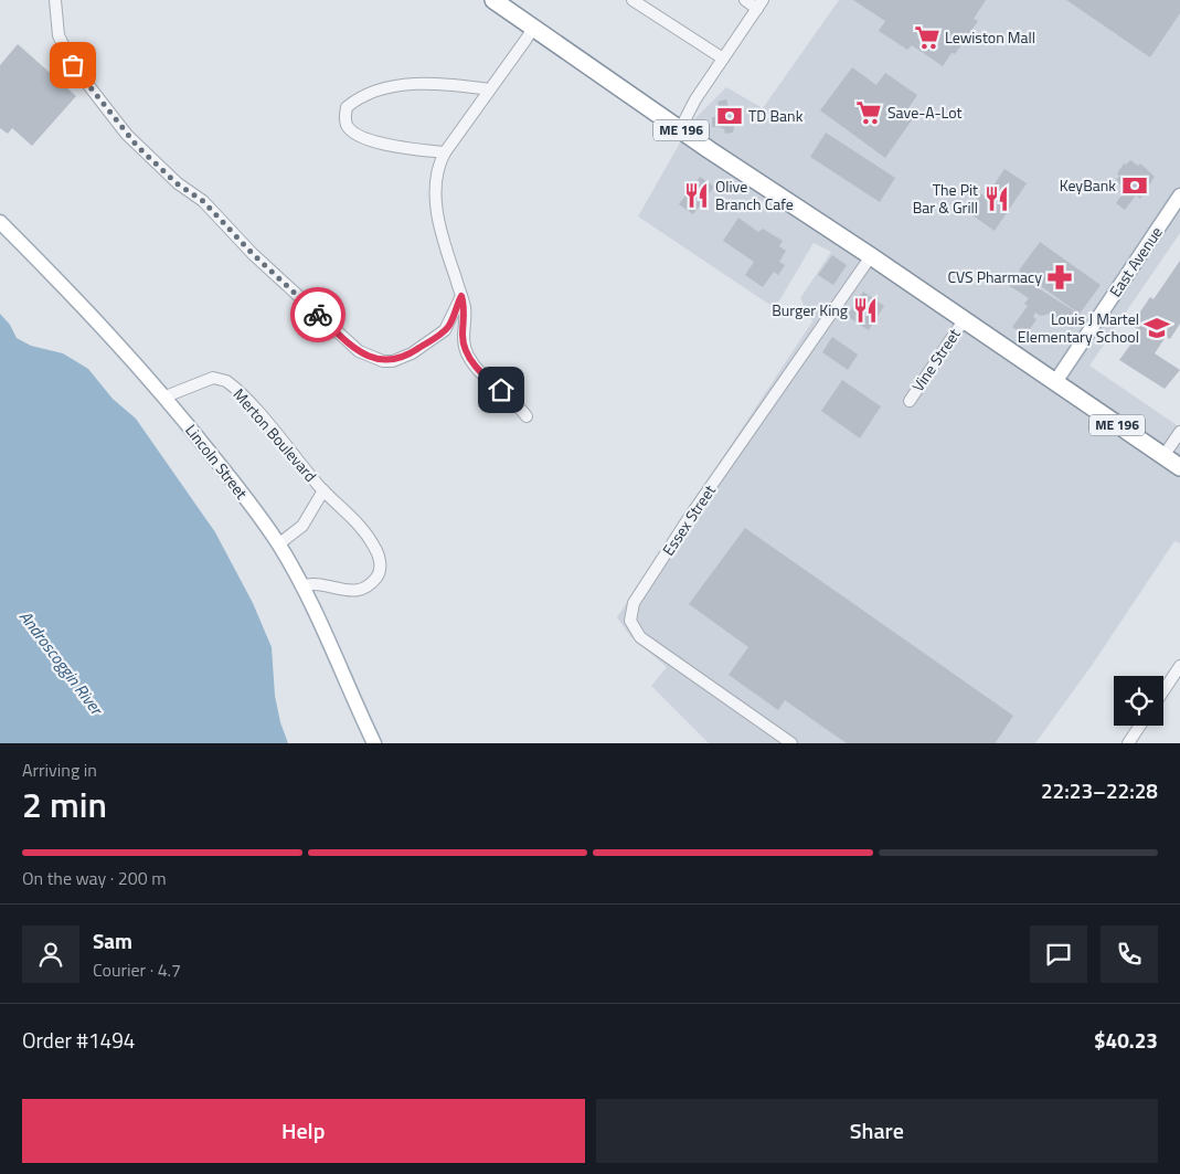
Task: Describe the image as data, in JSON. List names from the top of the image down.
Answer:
{
  "streets": {
    "highway": ["ME 196"],
    "main road": ["East Avenue", "Lincoln Street"],
    "street": ["Vine Street", "Merton Boulevard", "Essex Street"]
  },
  "crossings": [
    ["ME 196", "East Avenue"],
    ["ME 196", "Vine Street"],
    ["ME 196", "Essex Street"],
    ["Merton Boulevard", "Lincoln Street"]
  ],
  "water": ["Androscoggin River"],
  "places": {
    "supermarket": ["Lewiston Mall", "Save-A-Lot"],
    "bank": ["TD Bank", "KeyBank"],
    "restaurant": ["Olive Branch Cafe", "The Pit Bar & Grill", "Burger King"],
    "pharmacy": ["CVS Pharmacy"],
    "school or university": ["Louis J Martel Elementary School"]
  },
  "page": {
    "heading": ["2 min", "Arriving in", "22:23–22:28"],
    "panel": [
      "Sam",
      "Courier · 4.7",
      "Order #1494",
      "$40.23"
    ],
    "bar": "On the way · 200 m",
    "buttons": ["Help", "Share"]
  }
}
